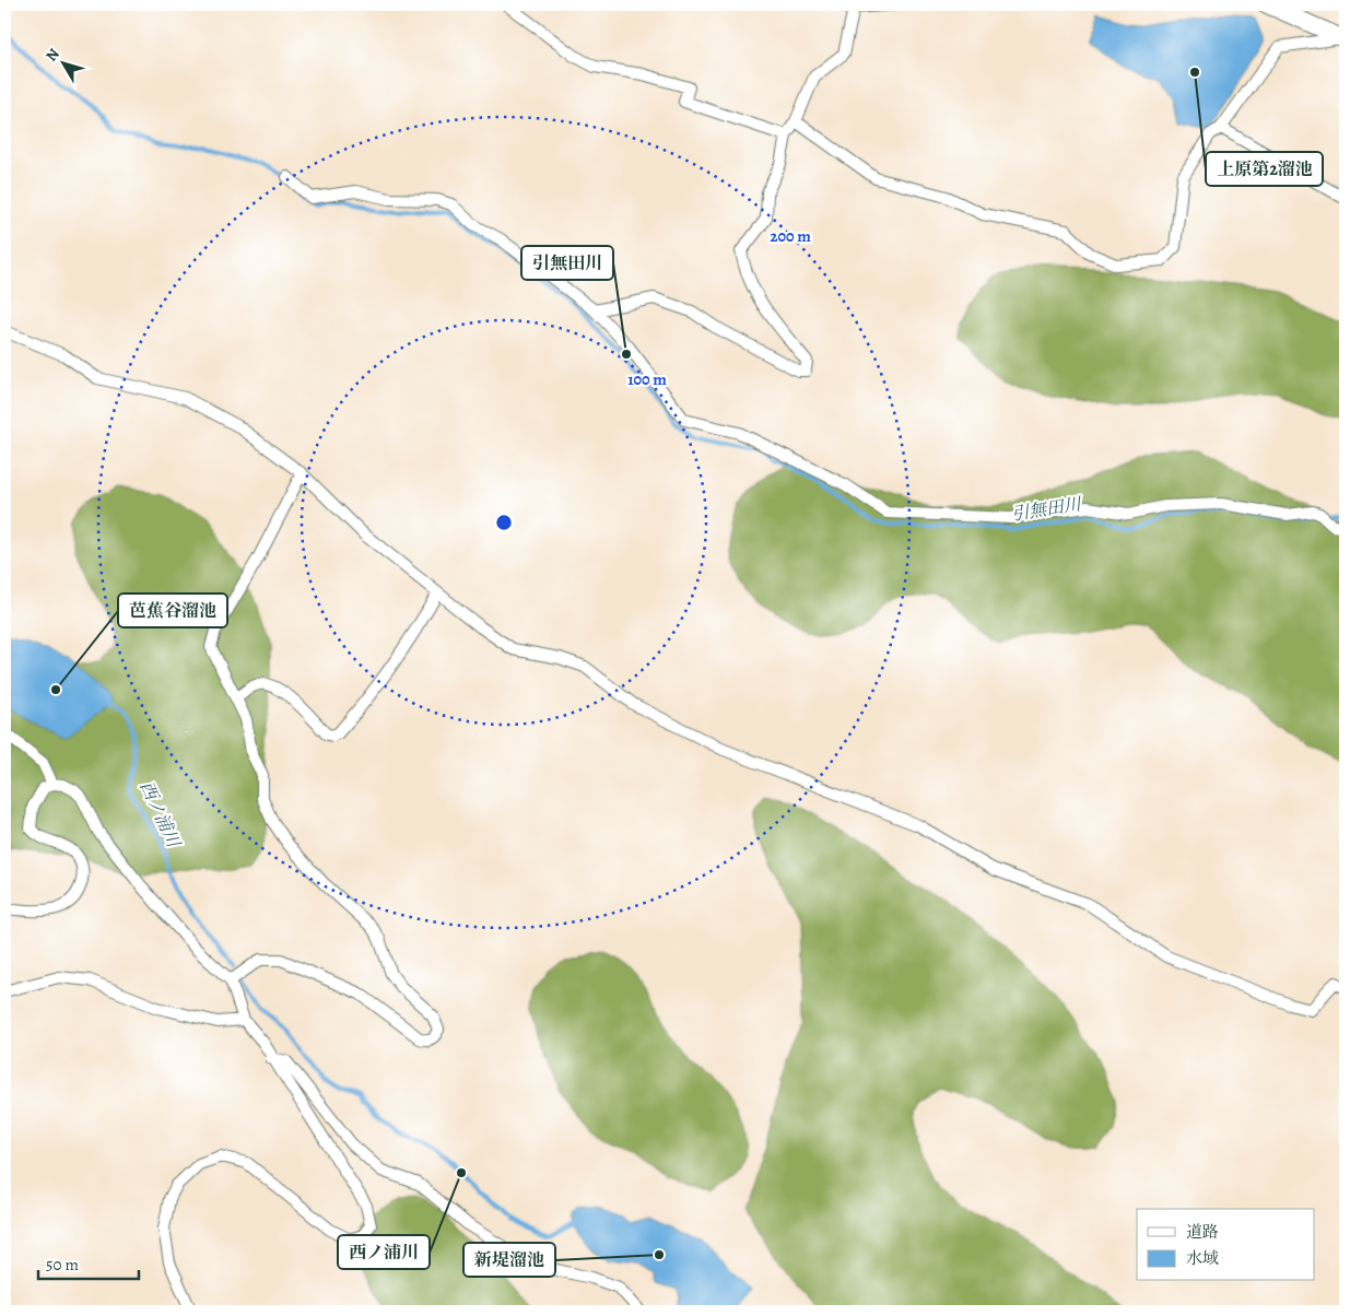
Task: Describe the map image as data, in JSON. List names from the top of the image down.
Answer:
{
  "water": ["引無田川", "西ノ浦川"],
  "places": [
    "上原第2溜池",
    "引無田川",
    "芭蕉谷溜池",
    "西ノ浦川",
    "新堤溜池"
  ],
  "legend": ["道路", "水域"],
  "scale_bar": "50 m",
  "north": "top left",
  "rings": ["200 m", "100 m"]
}
